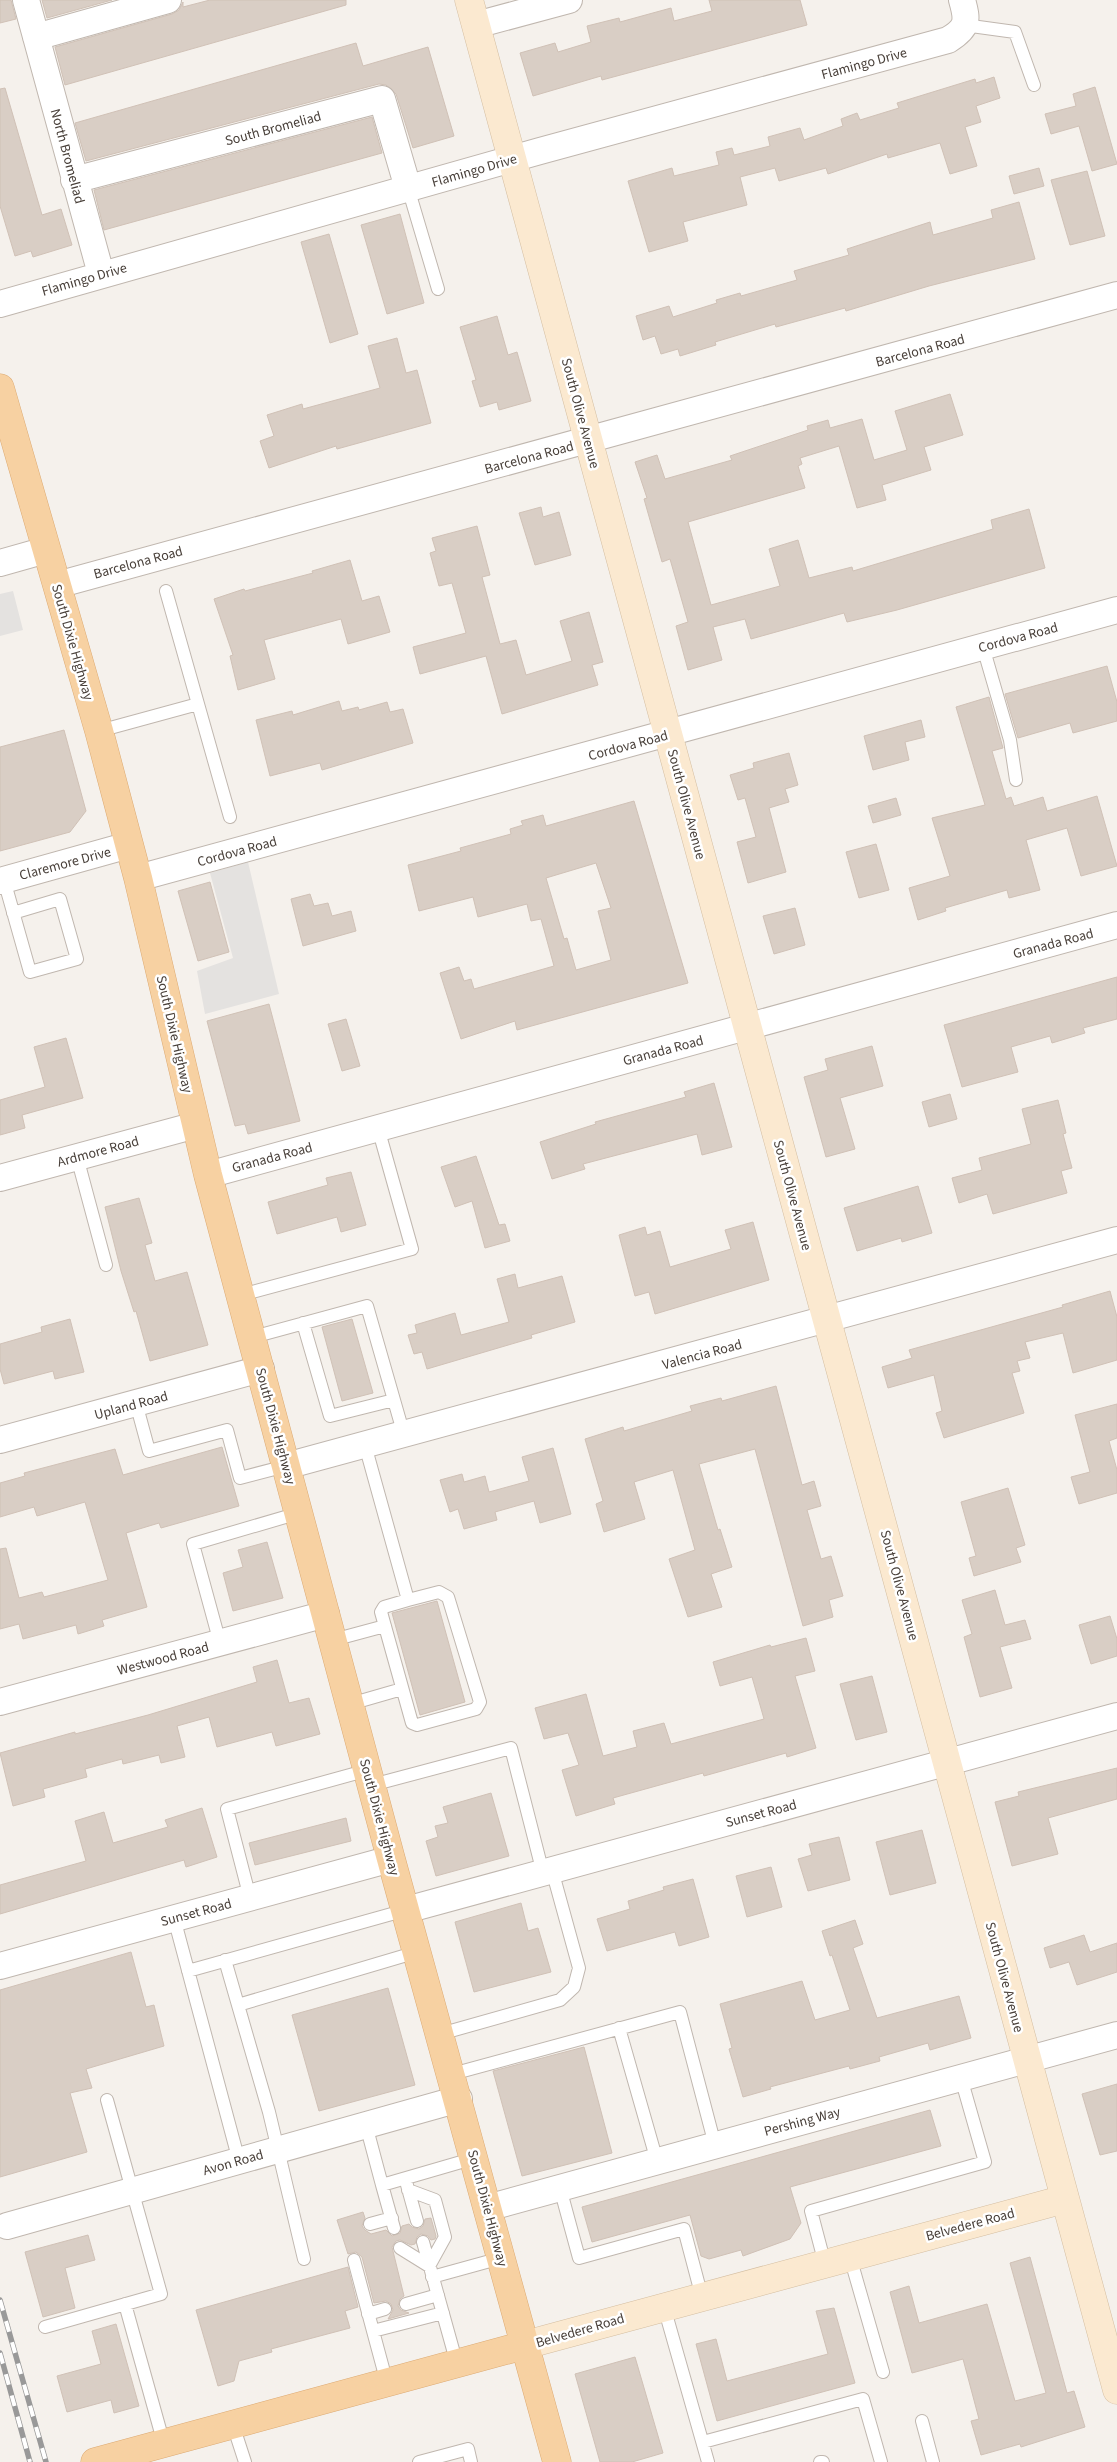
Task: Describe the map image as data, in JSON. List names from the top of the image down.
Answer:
{
  "streets": {
    "main road": ["South Dixie Highway", "Belvedere Road"],
    "street": [
      "Flamingo Drive",
      "South Bromeliad",
      "North Bromeliad",
      "Barcelona Road",
      "South Olive Avenue",
      "Cordova Road",
      "Claremore Drive",
      "Granada Road",
      "Ardmore Road",
      "Valencia Road",
      "Upland Road",
      "Westwood Road",
      "Sunset Road",
      "Pershing Way",
      "Avon Road"
    ]
  },
  "crossings": [
    ["Flamingo Drive", "South Bromeliad"],
    ["Flamingo Drive", "North Bromeliad"],
    ["Flamingo Drive", "South Olive Avenue"],
    ["South Bromeliad", "North Bromeliad"],
    ["Barcelona Road", "South Olive Avenue"],
    ["Barcelona Road", "South Dixie Highway"],
    ["South Olive Avenue", "Cordova Road"],
    ["South Olive Avenue", "Granada Road"],
    ["South Olive Avenue", "Valencia Road"],
    ["South Olive Avenue", "Sunset Road"],
    ["South Olive Avenue", "Pershing Way"],
    ["South Olive Avenue", "Belvedere Road"],
    ["Cordova Road", "South Dixie Highway"],
    ["South Dixie Highway", "Claremore Drive"],
    ["South Dixie Highway", "Granada Road"],
    ["South Dixie Highway", "Ardmore Road"],
    ["South Dixie Highway", "Valencia Road"],
    ["South Dixie Highway", "Upland Road"],
    ["South Dixie Highway", "Westwood Road"],
    ["South Dixie Highway", "Sunset Road"],
    ["South Dixie Highway", "Pershing Way"],
    ["South Dixie Highway", "Avon Road"],
    ["South Dixie Highway", "Belvedere Road"]
  ]
}
